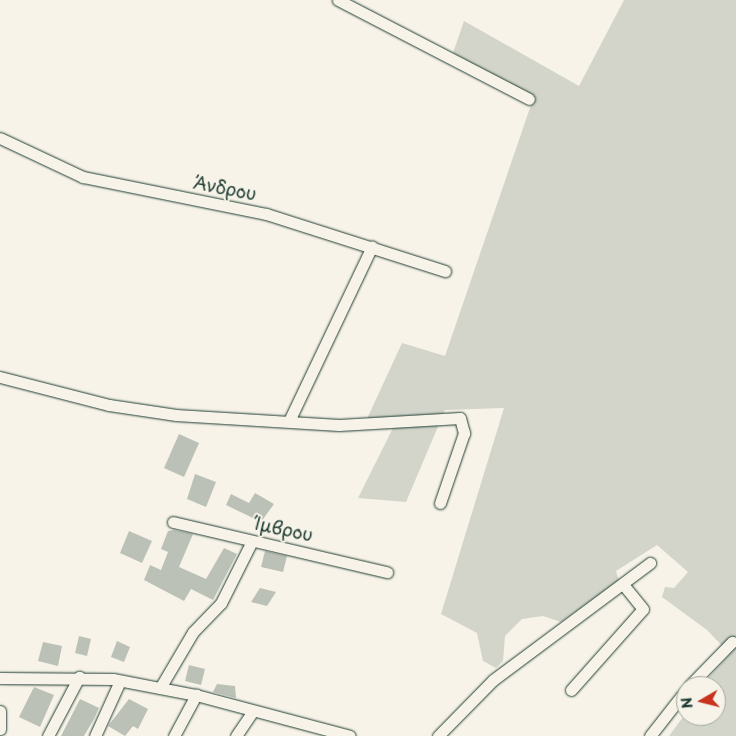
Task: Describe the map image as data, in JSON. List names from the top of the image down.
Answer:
{
  "streets": {
    "street": ["Άνδρου", "Ίμβρου"]
  },
  "north": "left"
}
